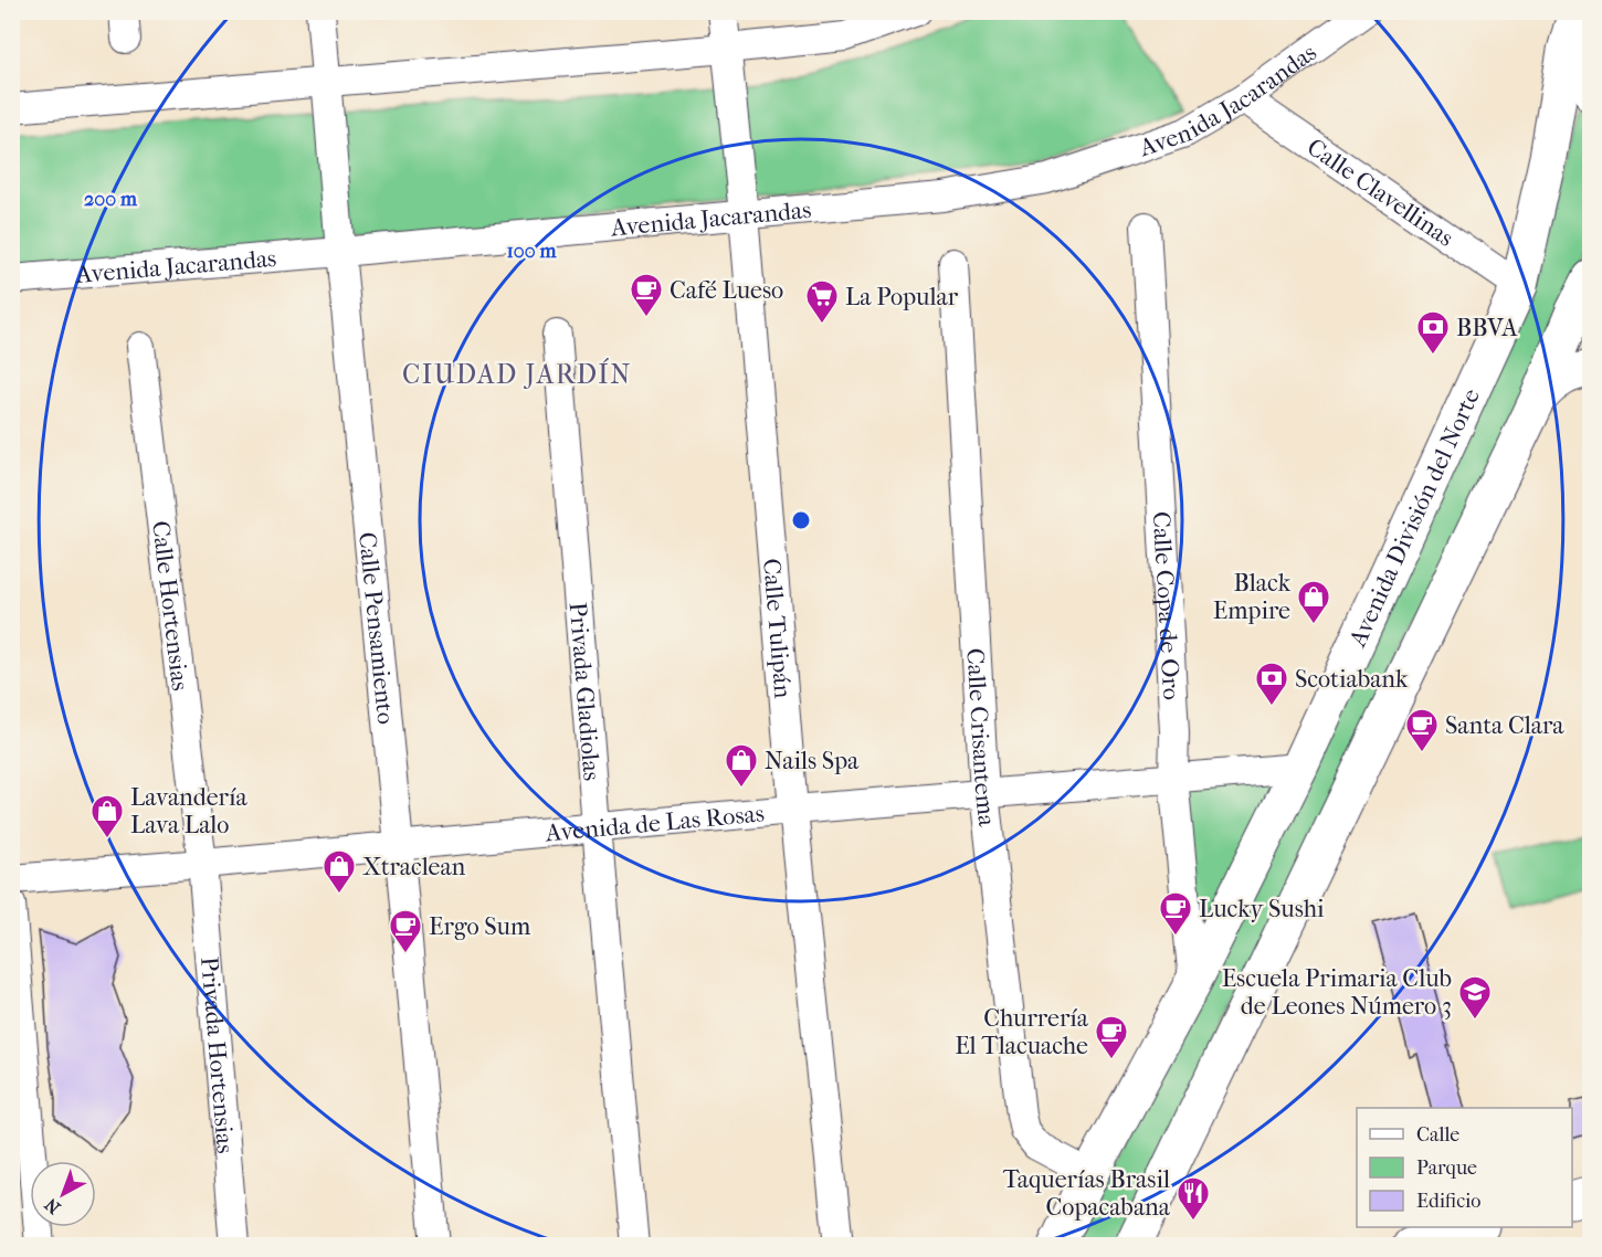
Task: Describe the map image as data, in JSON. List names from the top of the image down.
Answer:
{
  "streets": {
    "main road": ["Avenida División del Norte"],
    "street": [
      "Avenida Jacarandas",
      "Calle Clavellinas",
      "Calle Copa de Oro",
      "Calle Hortensias",
      "Calle Pensamiento",
      "Calle Tulipán",
      "Privada Gladiolas",
      "Calle Crisantema",
      "Avenida de Las Rosas",
      "Privada Hortensias"
    ]
  },
  "crossings": [
    ["Avenida Jacarandas", "Calle Clavellinas"],
    ["Avenida Jacarandas", "Calle Pensamiento"],
    ["Avenida Jacarandas", "Calle Tulipán"],
    ["Calle Clavellinas", "Avenida División del Norte"],
    ["Avenida División del Norte", "Calle Copa de Oro"],
    ["Avenida División del Norte", "Calle Crisantema"],
    ["Avenida División del Norte", "Avenida de Las Rosas"],
    ["Calle Copa de Oro", "Avenida de Las Rosas"],
    ["Calle Hortensias", "Avenida de Las Rosas"],
    ["Calle Hortensias", "Privada Hortensias"],
    ["Calle Pensamiento", "Avenida de Las Rosas"],
    ["Calle Tulipán", "Avenida de Las Rosas"],
    ["Privada Gladiolas", "Avenida de Las Rosas"],
    ["Calle Crisantema", "Avenida de Las Rosas"],
    ["Avenida de Las Rosas", "Privada Hortensias"]
  ],
  "districts": ["CIUDAD JARDÍN"],
  "places": {
    "cafe": [
      "Café Lueso",
      "Santa Clara",
      "Lucky Sushi",
      "Ergo Sum",
      "Churrería El Tlacuache"
    ],
    "supermarket": ["La Popular"],
    "bank": ["BBVA", "Scotiabank"],
    "shop": [
      "Black Empire",
      "Nails Spa",
      "Lavandería Lava Lalo",
      "Xtraclean"
    ],
    "school or university": ["Escuela Primaria Club de Leones Número 3"],
    "restaurant": ["Taquerías Brasil Copacabana"]
  },
  "legend": ["Calle", "Parque", "Edificio"],
  "north": "bottom left",
  "rings": ["200 m", "100 m"]
}
